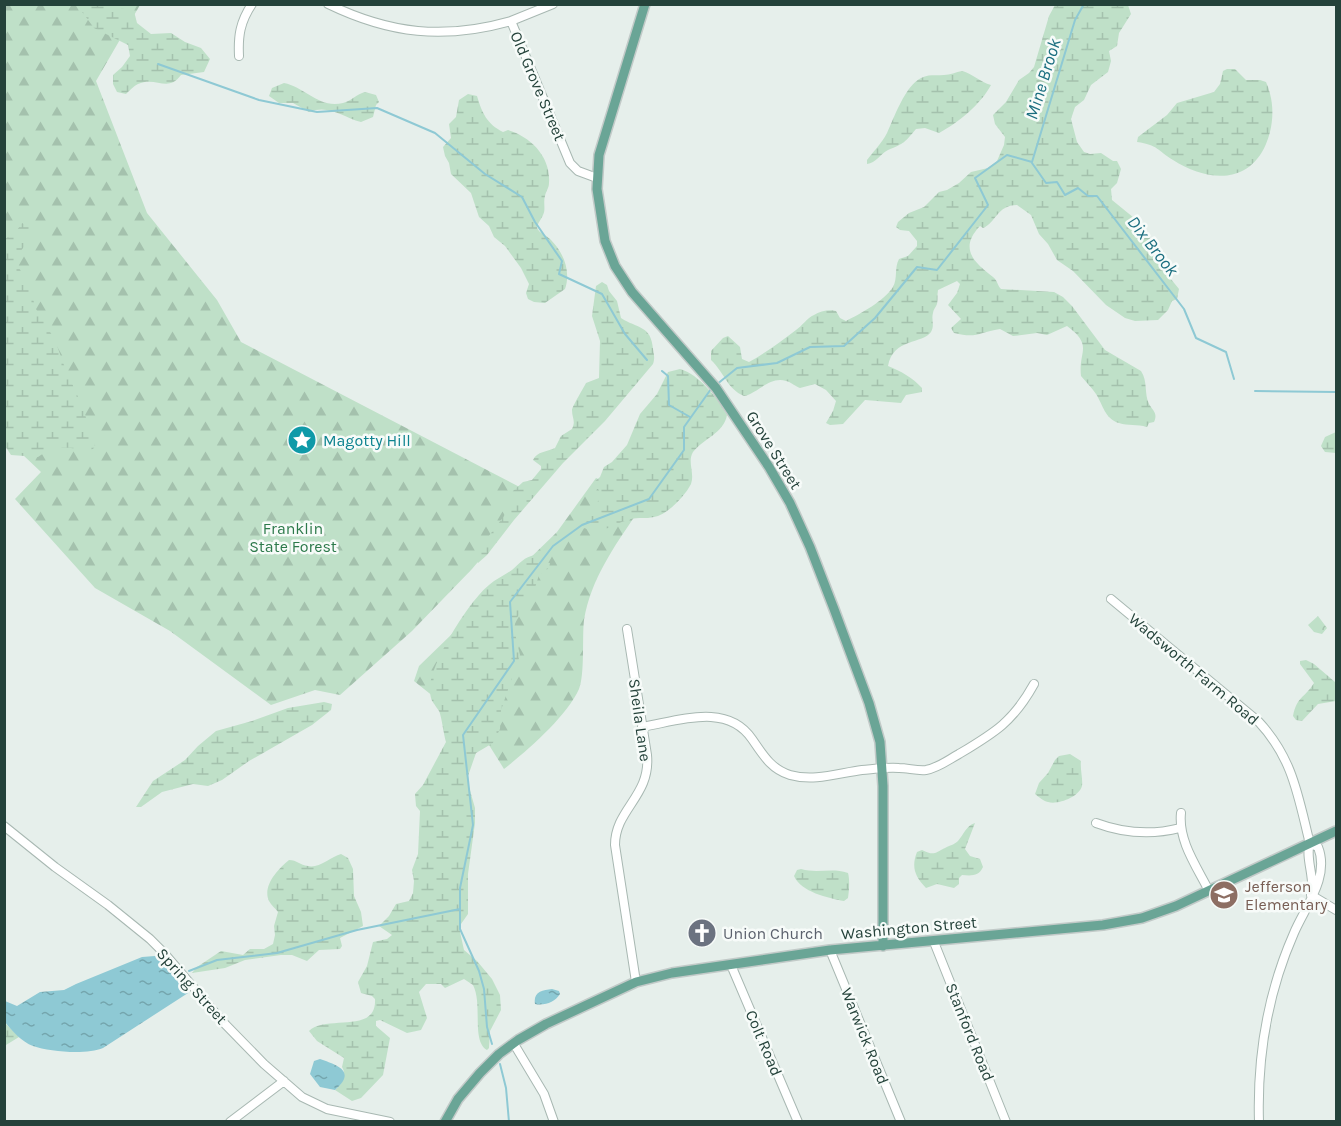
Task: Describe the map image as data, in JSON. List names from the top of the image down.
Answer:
{
  "streets": {
    "main road": ["Grove Street", "Washington Street"],
    "street": [
      "Old Grove Street",
      "Wadsworth Farm Road",
      "Sheila Lane",
      "Spring Street",
      "Stanford Road",
      "Warwick Road",
      "Colt Road"
    ]
  },
  "crossings": [
    ["Old Grove Street", "Grove Street"],
    ["Grove Street", "Washington Street"],
    ["Wadsworth Farm Road", "Washington Street"],
    ["Sheila Lane", "Washington Street"],
    ["Washington Street", "Stanford Road"],
    ["Washington Street", "Warwick Road"],
    ["Washington Street", "Colt Road"]
  ],
  "water": ["Mine Brook", "Dix Brook"],
  "parks": ["Franklin State Forest"],
  "places": {
    "place": ["Magotty Hill"],
    "school or university": ["Jefferson Elementary"],
    "church": ["Union Church"]
  }
}
